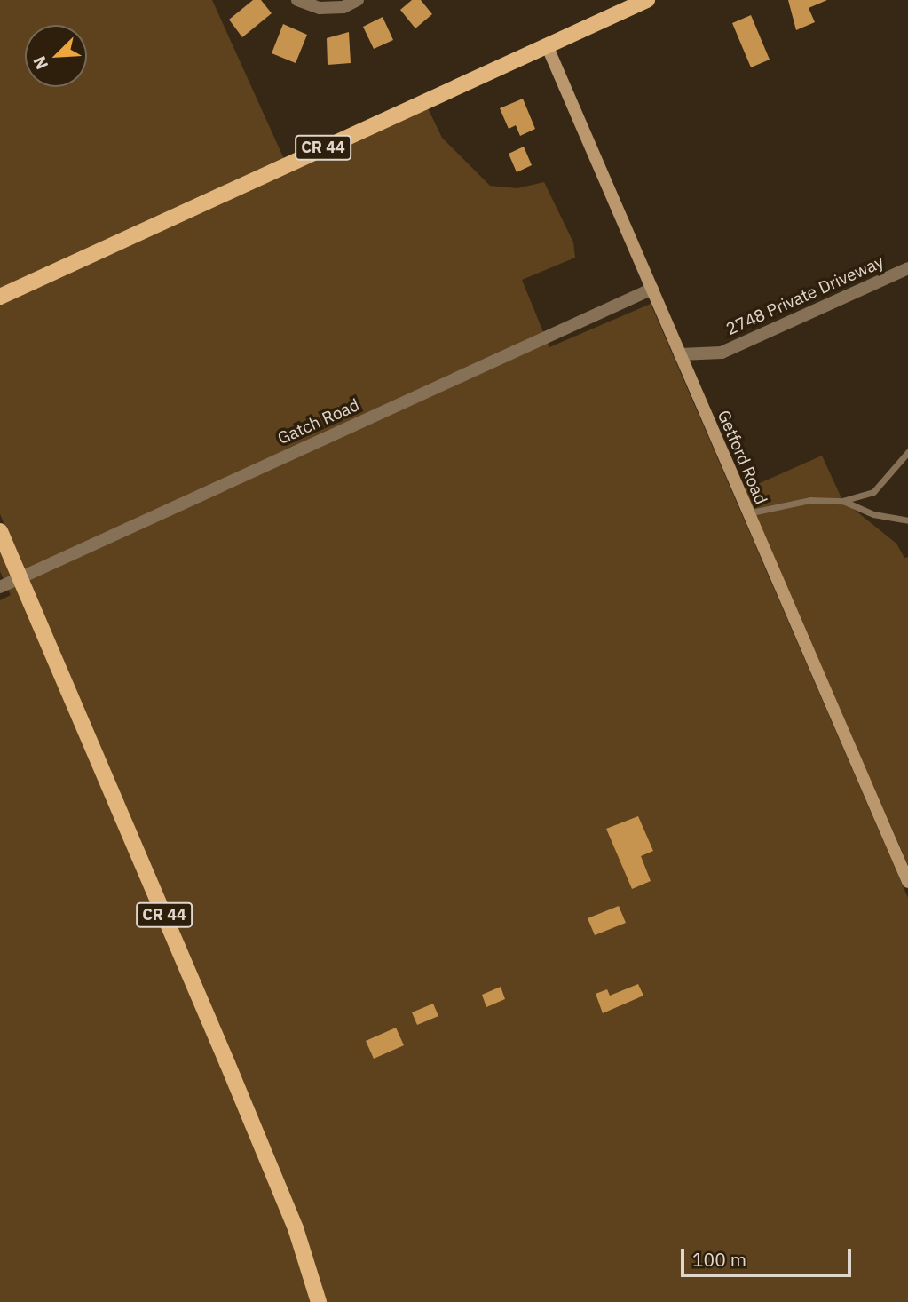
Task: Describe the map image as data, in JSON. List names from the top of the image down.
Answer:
{
  "streets": {
    "main road": ["CR 44"],
    "street": ["2748 Private Driveway", "Gatch Road", "Getford Road"]
  },
  "crossings": [
    ["CR 44", "Gatch Road"],
    ["CR 44", "Getford Road"],
    ["2748 Private Driveway", "Getford Road"],
    ["Gatch Road", "Getford Road"]
  ],
  "scale_bar": "100 m",
  "north": "bottom left"
}
